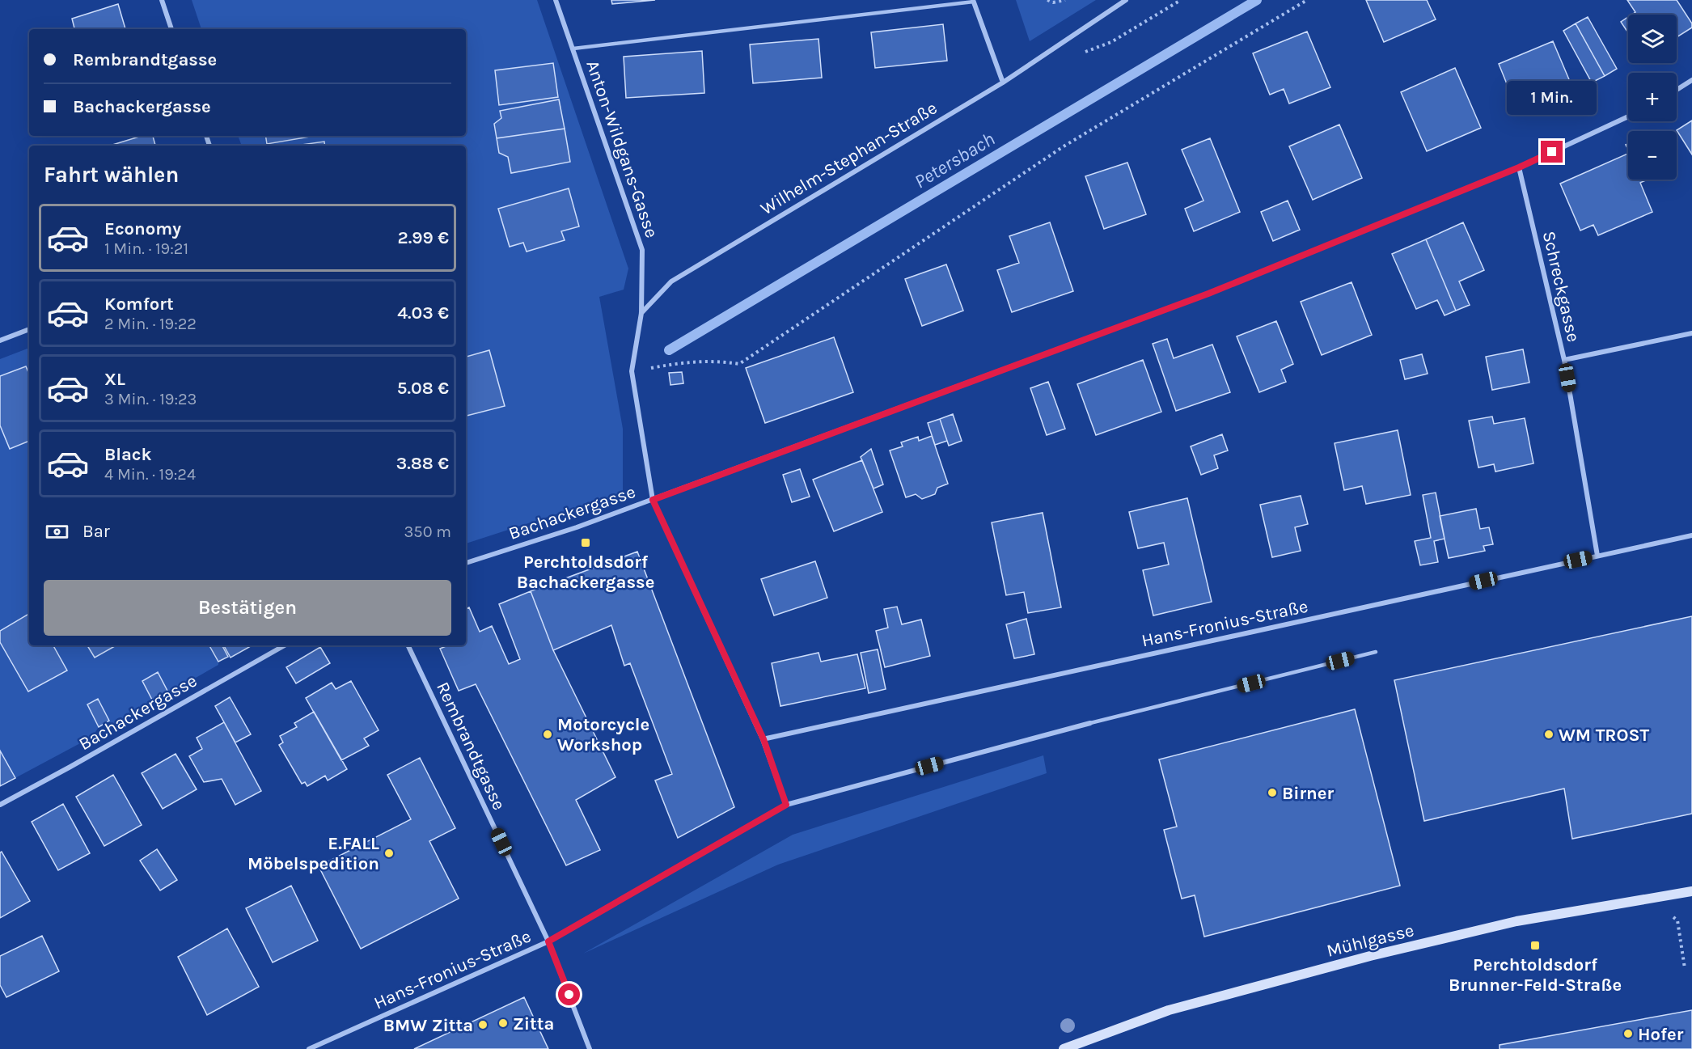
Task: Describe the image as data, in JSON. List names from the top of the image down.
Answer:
{
  "streets": {
    "street": [
      "Anton-Wildgans-Gasse",
      "Wilhelm-Stephan-Straße",
      "Schreckgasse",
      "Bachackergasse",
      "Hans-Fronius-Straße",
      "Rembrandtgasse",
      "Mühlgasse"
    ]
  },
  "crossings": [
    ["Anton-Wildgans-Gasse", "Wilhelm-Stephan-Straße"],
    ["Anton-Wildgans-Gasse", "Bachackergasse"],
    ["Anton-Wildgans-Gasse", "Hans-Fronius-Straße"],
    ["Schreckgasse", "Bachackergasse"],
    ["Schreckgasse", "Hans-Fronius-Straße"],
    ["Hans-Fronius-Straße", "Rembrandtgasse"]
  ],
  "water": ["Petersbach"],
  "places": {
    "transit": ["Perchtoldsdorf Bachackergasse", "Perchtoldsdorf Brunner-Feld-Straße"],
    "other": [
      "Motorcycle Workshop",
      "WM TROST",
      "Birner",
      "E.FALL Möbelspedition",
      "Zitta",
      "BMW Zitta",
      "Hofer"
    ]
  },
  "page": {
    "map_buttons": ["+", "−"],
    "banner": ["Rembrandtgasse", "Bachackergasse"],
    "bubble": "1 Min.",
    "heading": "Fahrt wählen",
    "list": [
      {
        "name": "Economy",
        "note": "1 Min. · 19:21",
        "value": "2.99 €"
      },
      {
        "name": "Komfort",
        "note": "2 Min. · 19:22",
        "value": "4.03 €"
      },
      {
        "name": "XL",
        "note": "3 Min. · 19:23",
        "value": "5.08 €"
      },
      {
        "name": "Black",
        "note": "4 Min. · 19:24",
        "value": "3.88 €"
      }
    ],
    "pay": ["Bar", "350 m"],
    "buttons": "Bestätigen"
  }
}
